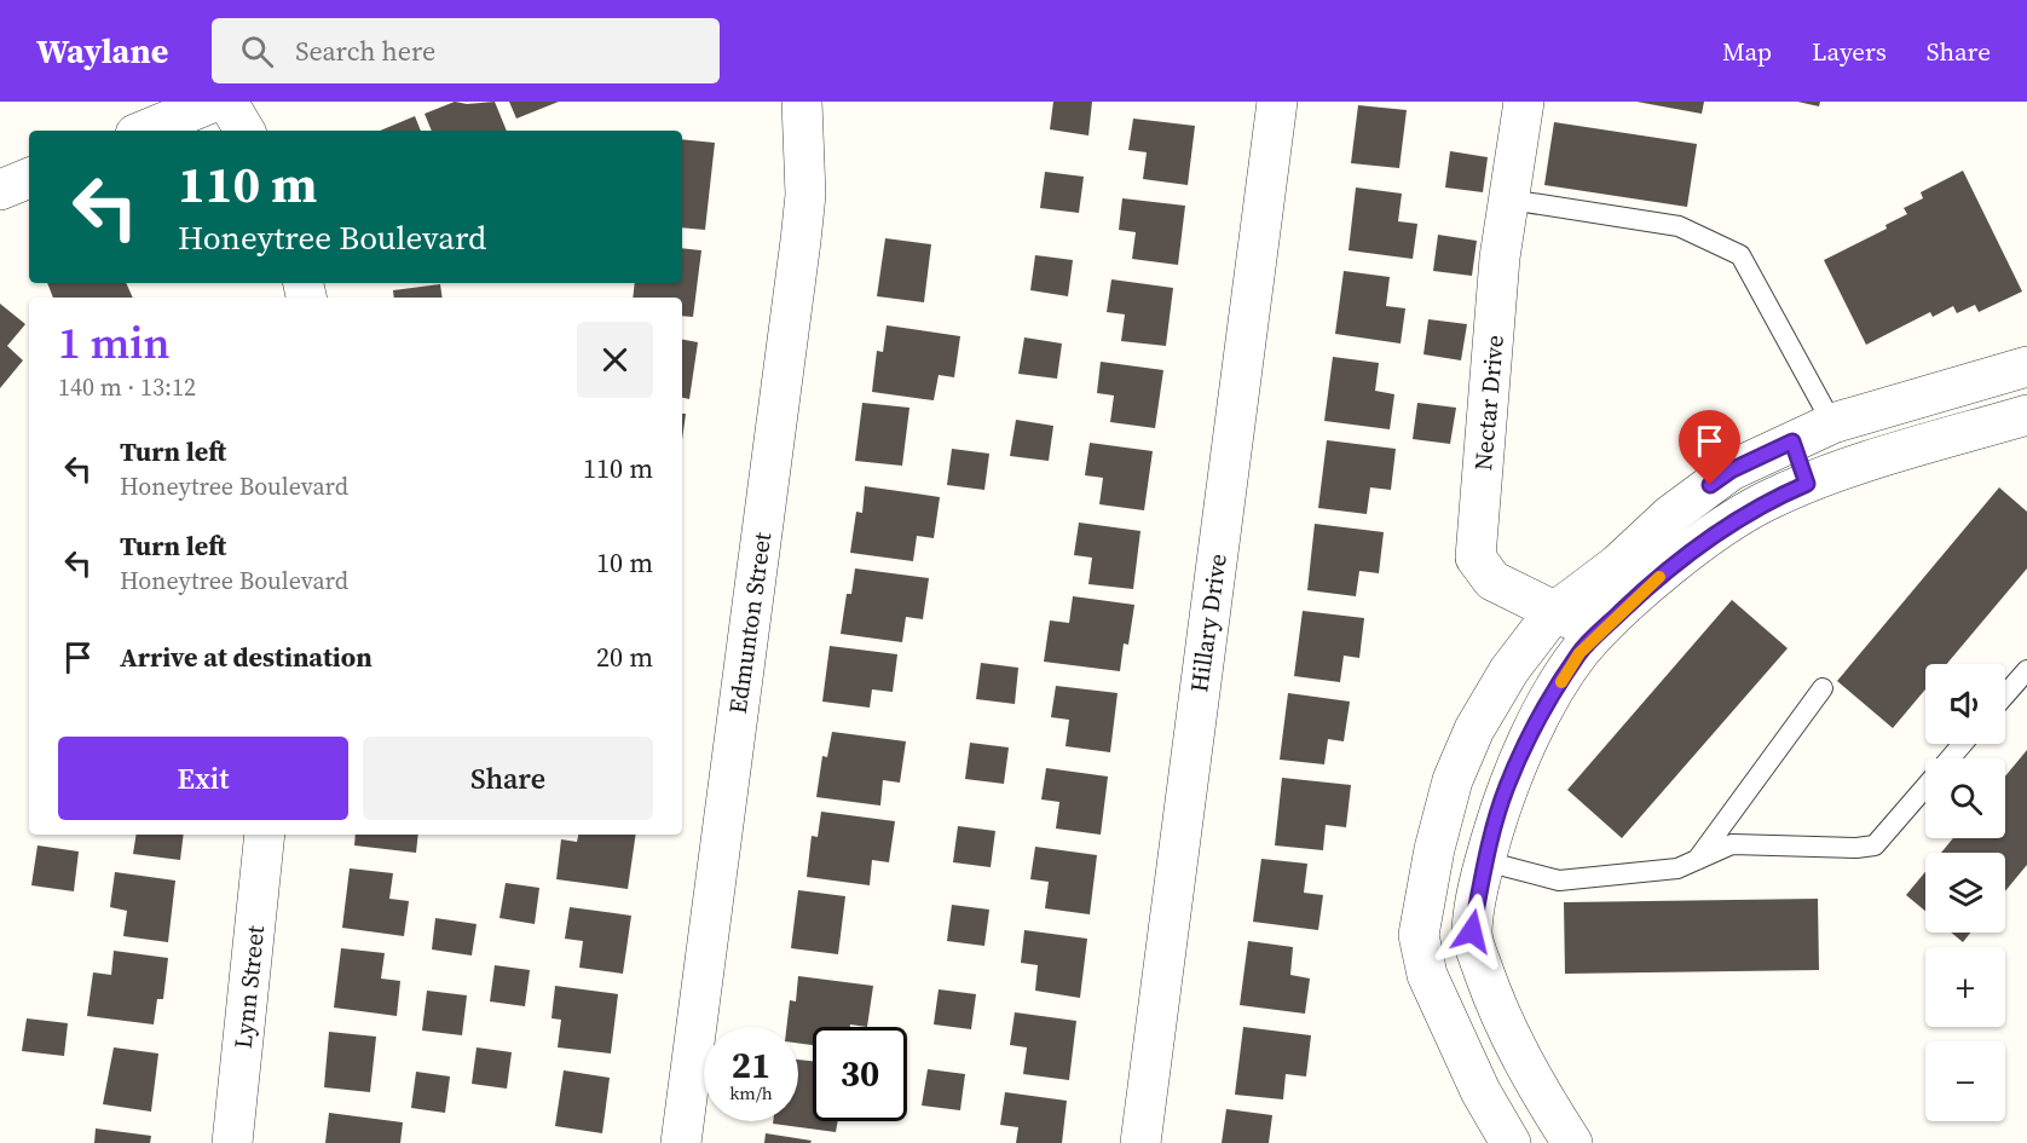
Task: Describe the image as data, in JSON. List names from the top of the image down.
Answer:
{
  "streets": {
    "street": [
      "Nectar Drive",
      "Edmunton Street",
      "Hillary Drive",
      "Lynn Street"
    ]
  },
  "page": {
    "header": "Waylane",
    "search": "Search here",
    "nav": ["Map", "Layers", "Share"],
    "turn": ["110 m", "Honeytree Boulevard"],
    "heading": ["1 min", "140 m · 13:12"],
    "list": [
      {
        "name": "Turn left",
        "note": "Honeytree Boulevard",
        "value": "110 m"
      },
      {
        "name": "Turn left",
        "note": "Honeytree Boulevard",
        "value": "10 m"
      },
      {
        "name": "Arrive at destination",
        "value": "20 m"
      }
    ],
    "map_buttons": ["+", "−"],
    "buttons": ["Exit", "Share"],
    "speed": "21 km/h",
    "limit": "30"
  }
}
